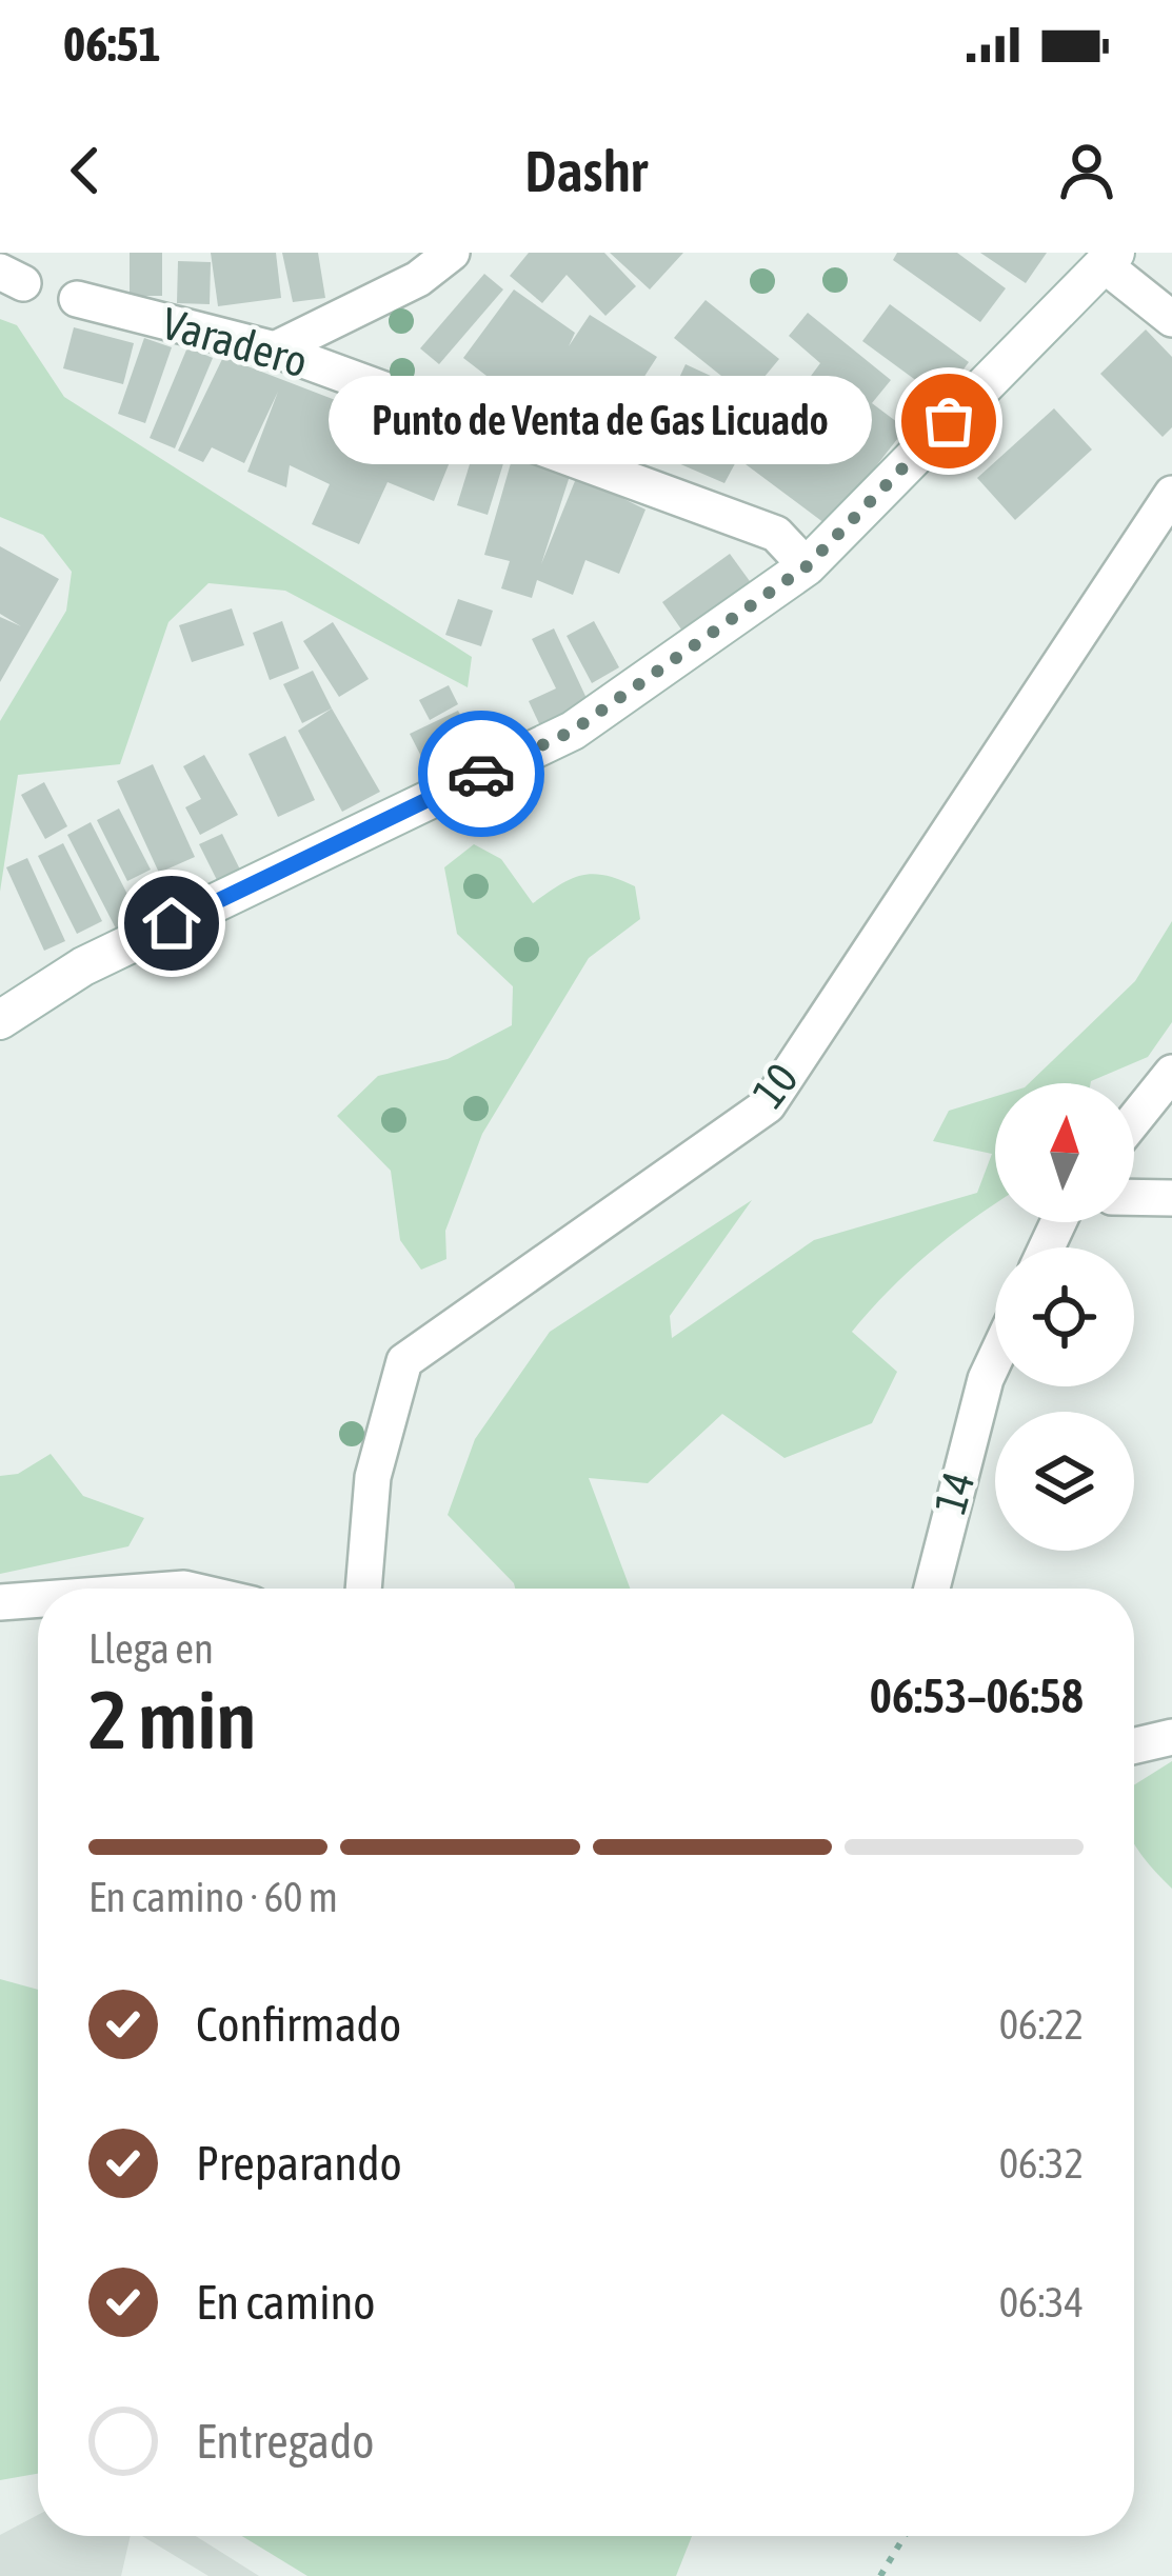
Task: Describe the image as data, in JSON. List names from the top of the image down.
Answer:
{
  "streets": {
    "street": ["Varadero", "10", "14"]
  },
  "places": ["Punto de Venta de Gas Licuado"],
  "north": "top",
  "page": {
    "status": "06:51",
    "header": "Dashr",
    "bubble": "Punto de Venta de Gas Licuado",
    "heading": ["2 min", "Llega en", "06:53–06:58"],
    "bar": "En camino · 60 m",
    "list": [
      ["Confirmado", "06:22"],
      ["Preparando", "06:32"],
      ["En camino", "06:34"],
      "Entregado"
    ]
  }
}
